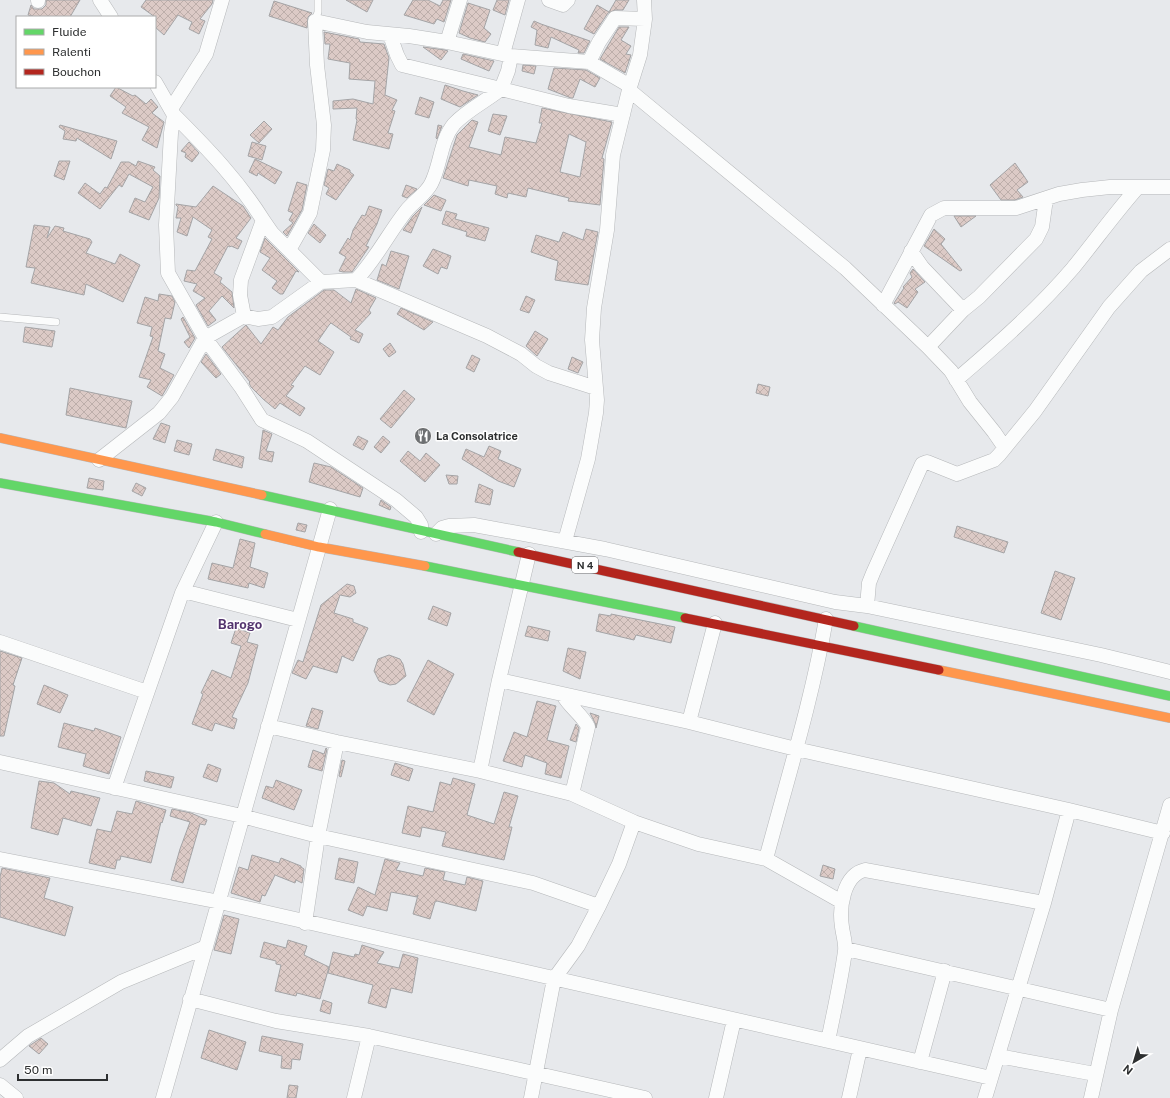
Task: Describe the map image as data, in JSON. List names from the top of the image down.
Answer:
{
  "streets": {
    "main road": ["N 4"]
  },
  "districts": ["Barogo"],
  "places": {
    "restaurant": ["La Consolatrice"]
  },
  "legend": ["Fluide", "Ralenti", "Bouchon"],
  "scale_bar": "50 m",
  "north": "bottom left"
}
